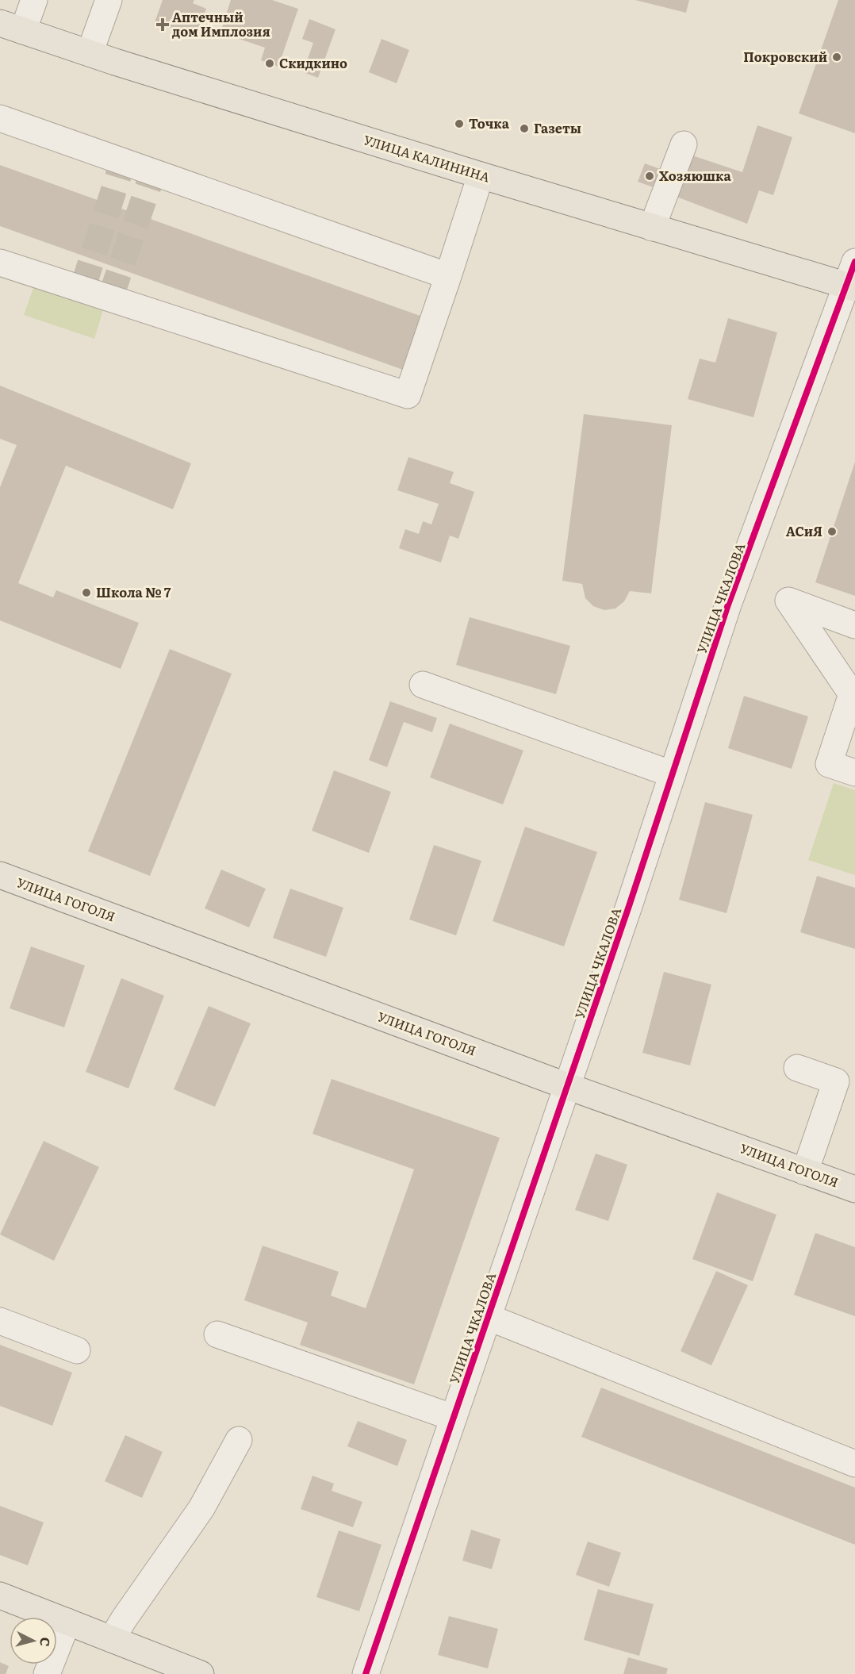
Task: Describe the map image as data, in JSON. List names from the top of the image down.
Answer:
{
  "streets": {
    "main road": ["УЛИЦА КАЛИНИНА", "УЛИЦА ГОГОЛЯ"],
    "street": ["УЛИЦА ЧКАЛОВА"]
  },
  "crossings": [
    ["УЛИЦА КАЛИНИНА", "УЛИЦА ЧКАЛОВА"],
    ["УЛИЦА ЧКАЛОВА", "УЛИЦА ГОГОЛЯ"]
  ],
  "places": {
    "health": ["Аптечный дом Имплозия"],
    "other": [
      "Покровский",
      "Скидкино",
      "Точка",
      "Газеты",
      "Хозяюшка",
      "АСиЯ",
      "Школа № 7"
    ]
  },
  "north": "right"
}
